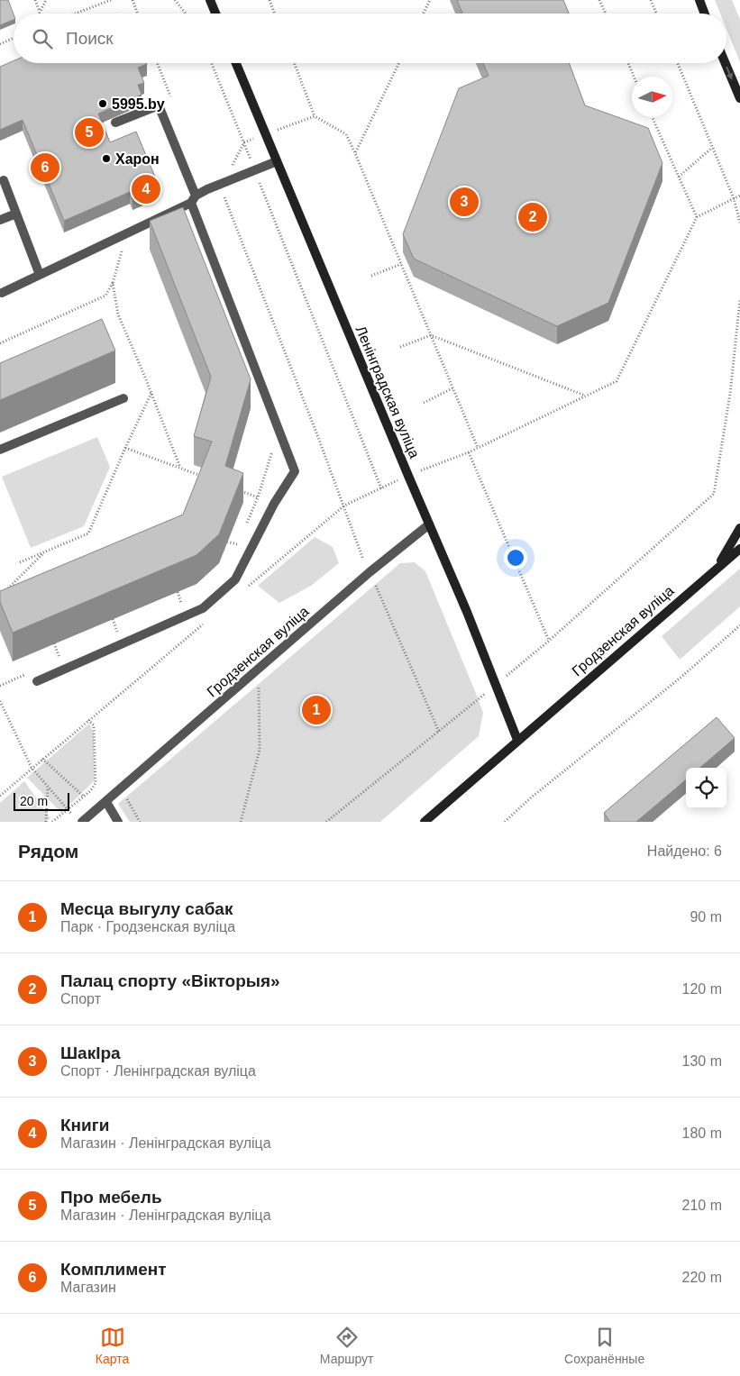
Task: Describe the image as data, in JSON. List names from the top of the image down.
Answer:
{
  "streets": {
    "main road": ["Ленінградская вуліца", "Гродзенская вуліца"]
  },
  "crossings": [
    ["Ленінградская вуліца", "Гродзенская вуліца"]
  ],
  "places": ["5995.by", "Харон"],
  "scale_bar": "20 m",
  "north": "right",
  "page": {
    "search": "Поиск",
    "pins": [
      "5",
      "6",
      "4",
      "3",
      "2",
      "1"
    ],
    "scale": "20 m",
    "heading": ["Рядом", "Найдено: 6"],
    "list": [
      {
        "mark": "1",
        "name": "Месца выгулу сабак",
        "note": "Парк · Гродзенская вуліца",
        "value": "90 m"
      },
      {
        "mark": "2",
        "name": "Палац спорту «Вікторыя»",
        "note": "Спорт",
        "value": "120 m"
      },
      {
        "mark": "3",
        "name": "ШакІра",
        "note": "Спорт · Ленінградская вуліца",
        "value": "130 m"
      },
      {
        "mark": "4",
        "name": "Книги",
        "note": "Магазин · Ленінградская вуліца",
        "value": "180 m"
      },
      {
        "mark": "5",
        "name": "Про мебель",
        "note": "Магазин · Ленінградская вуліца",
        "value": "210 m"
      },
      {
        "mark": "6",
        "name": "Комплимент",
        "note": "Магазин",
        "value": "220 m"
      }
    ],
    "nav": ["Карта", "Маршрут", "Сохранённые"]
  }
}
